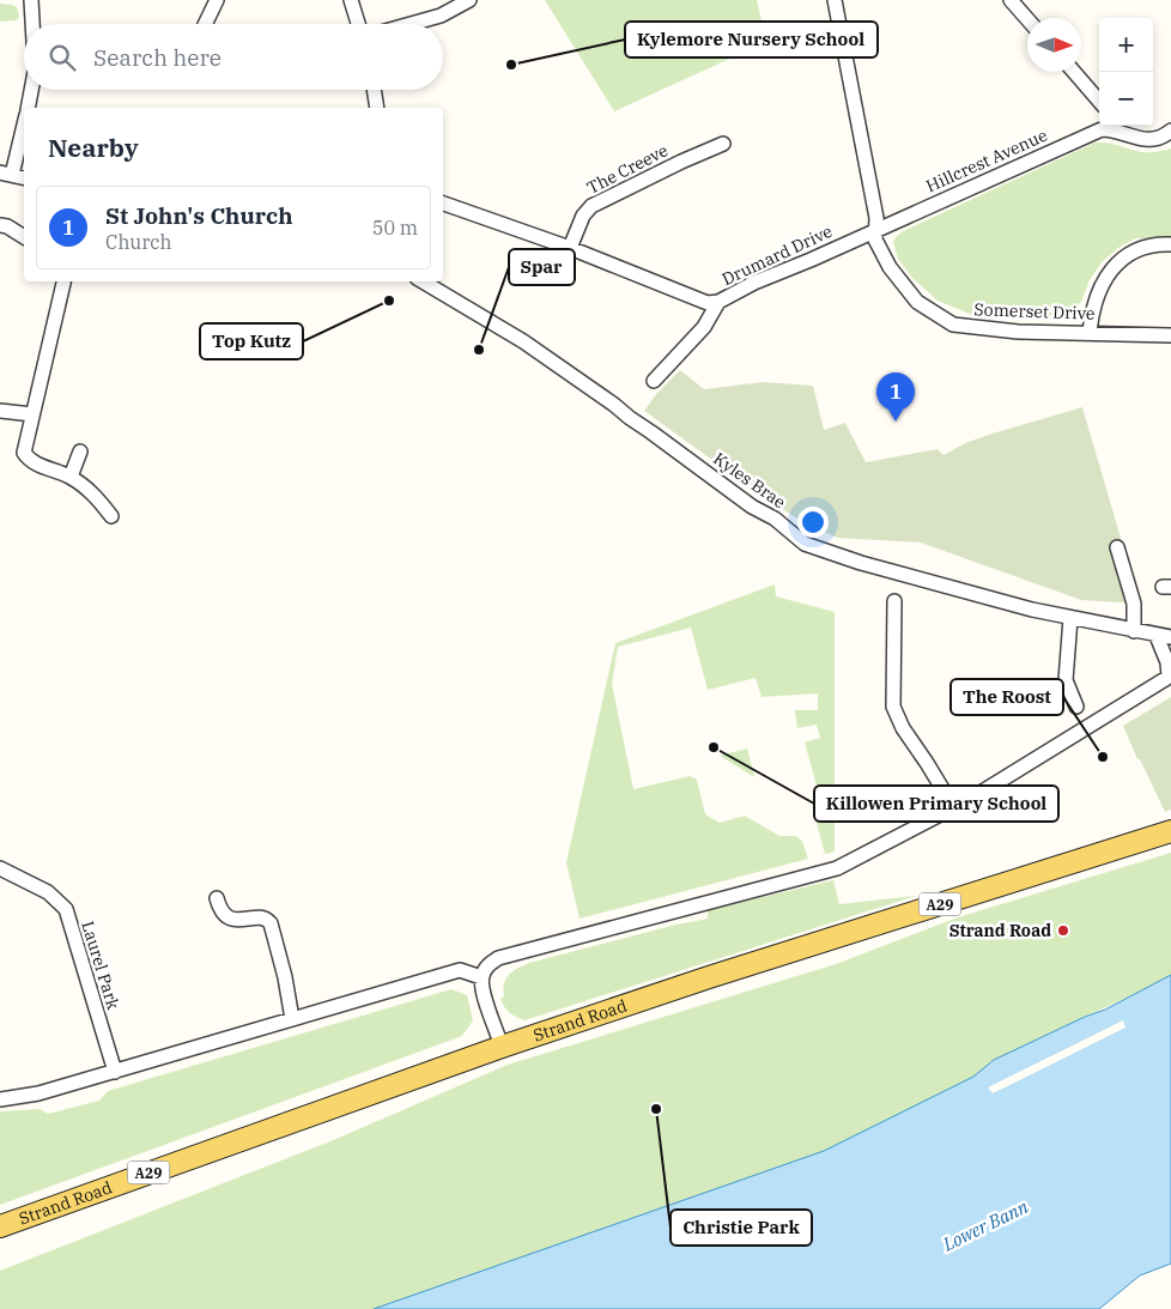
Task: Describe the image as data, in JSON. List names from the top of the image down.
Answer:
{
  "streets": {
    "main road": ["A29", "Strand Road"],
    "street": [
      "Hillcrest Avenue",
      "The Creeve",
      "Drumard Drive",
      "Somerset Drive",
      "Kyles Brae",
      "Laurel Park"
    ]
  },
  "crossings": [
    ["Hillcrest Avenue", "Drumard Drive"],
    ["Hillcrest Avenue", "Somerset Drive"],
    ["The Creeve", "Drumard Drive"],
    ["Drumard Drive", "Somerset Drive"]
  ],
  "water": ["Lower Bann"],
  "places": [
    "Kylemore Nursery School",
    "Top Kutz",
    "Spar",
    "Killowen Primary School",
    "The Roost",
    "Strand Road",
    "Christie Park"
  ],
  "north": "right",
  "page": {
    "map_buttons": ["+", "−"],
    "search": "Search here",
    "heading": "Nearby",
    "list": [
      {
        "mark": "1",
        "name": "St John's Church",
        "note": "Church",
        "value": "50 m"
      }
    ],
    "pins": "1"
  }
}
